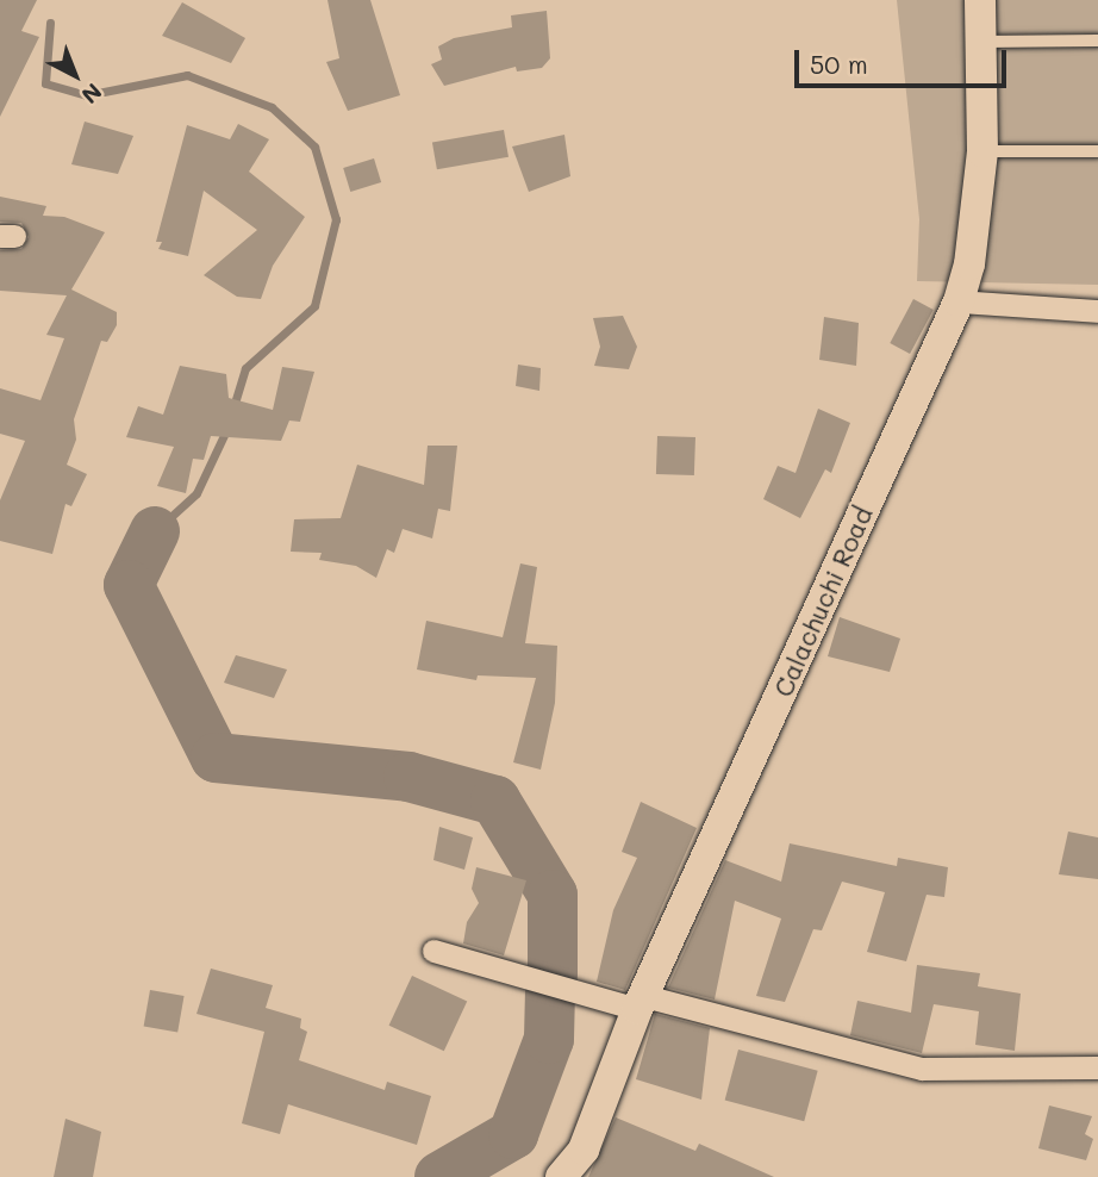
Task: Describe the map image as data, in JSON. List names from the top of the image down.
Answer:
{
  "streets": {
    "street": ["Calachuchi Road"]
  },
  "scale_bar": "50 m",
  "north": "bottom right"
}
